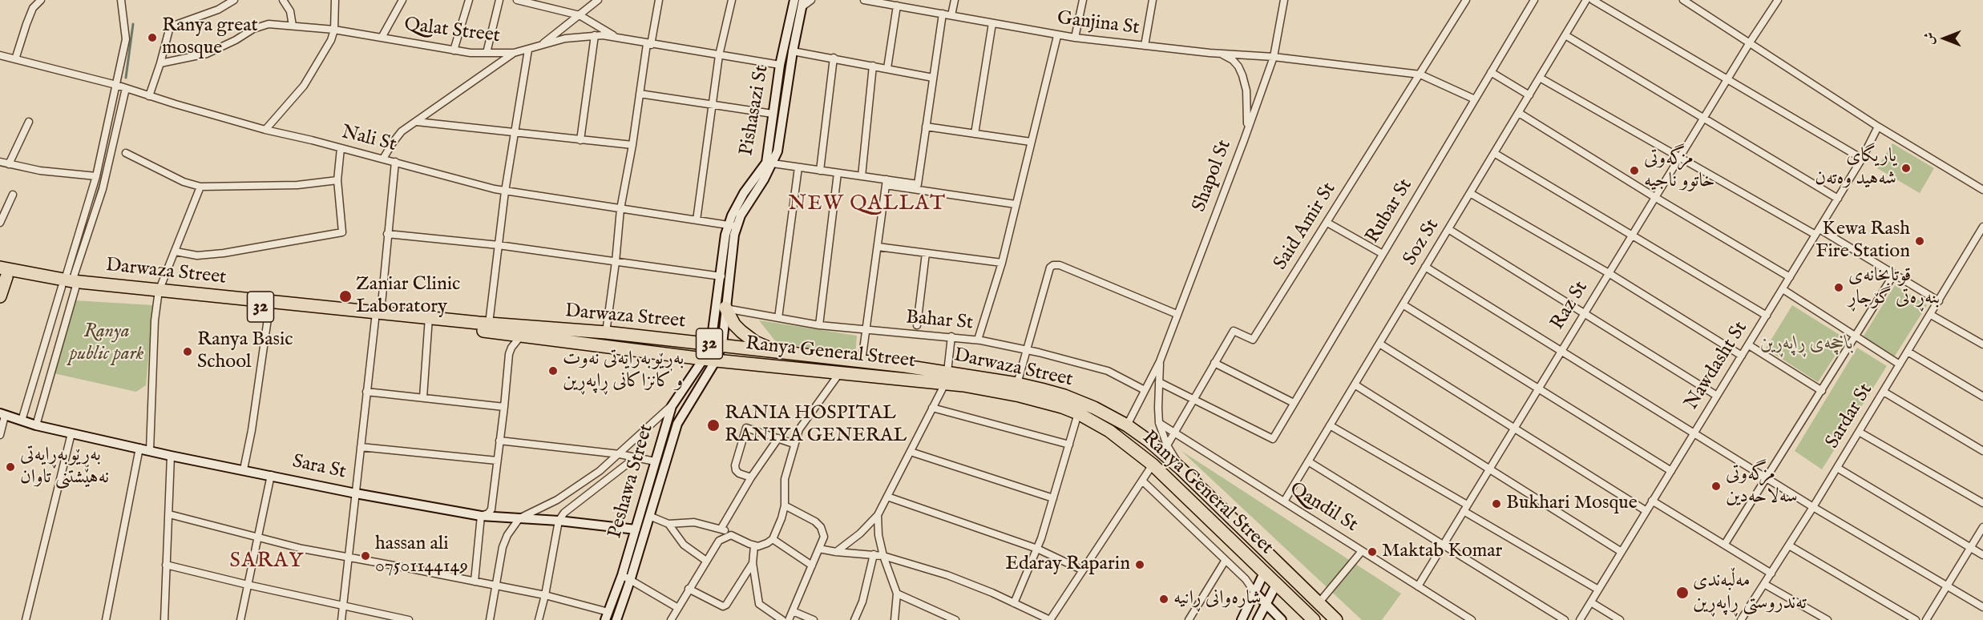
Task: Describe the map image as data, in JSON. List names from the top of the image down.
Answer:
{
  "streets": {
    "highway": ["Darwaza Street", "32", "Ranya General Street"],
    "main road": ["Pishasazi St", "Sara St", "Peshawa Street"],
    "street": [
      "Ganjina St",
      "Qalat Street",
      "Nali St",
      "Shapol St",
      "Rubar St",
      "Said Amir St",
      "Soz St",
      "Raz St",
      "Bahar St",
      "Nawdasht St",
      "Sardar St",
      "Qandil St"
    ]
  },
  "crossings": [
    ["Ganjina St", "Shapol St"],
    ["Ganjina St", "Rubar St"],
    ["Ganjina St", "Said Amir St"],
    ["Qalat Street", "Pishasazi St"],
    ["Pishasazi St", "Nali St"],
    ["Pishasazi St", "Darwaza Street"],
    ["Pishasazi St", "Bahar St"],
    ["Pishasazi St", "Ranya General Street"],
    ["Pishasazi St", "Peshawa Street"],
    ["Rubar St", "Said Amir St"],
    ["Said Amir St", "Qandil St"],
    ["Soz St", "Qandil St"],
    ["Darwaza Street", "Ranya General Street"],
    ["Raz St", "Qandil St"],
    ["32", "Ranya General Street"],
    ["Ranya General Street", "Peshawa Street"],
    ["Sara St", "Peshawa Street"]
  ],
  "districts": ["NEW QALLAT", "SARAY"],
  "parks": ["Ranya public park", "باخچەی ڕاپەڕین"],
  "places": [
    "Ranya great mosque",
    "یاریگای شەهید وەتەن",
    "مزگەوتی خاتوو ناجیە",
    "Kewa Rash Fire Station",
    "قوتابخانەی بنەڕەتی گۆجاڕ",
    "Zaniar Clinic Laboratory",
    "Ranya Basic School",
    "بەڕێوبەرایەتی نەوت و کانزاکانی ڕاپەڕین",
    "RANIA HOSPITAL RANIYA GENERAL",
    "بەڕێوبەڕایەتی نەهێشتنی تاوان",
    "مزگەوتی سەلاحەدین",
    "Bukhari Mosque",
    "Maktab Komar",
    "hassan ali 07501144149",
    "Edaray Raparin",
    "مەڵبەندی تەندروستی ڕاپەڕین",
    "شارەوانی ڕانیە"
  ],
  "north": "left"
}
